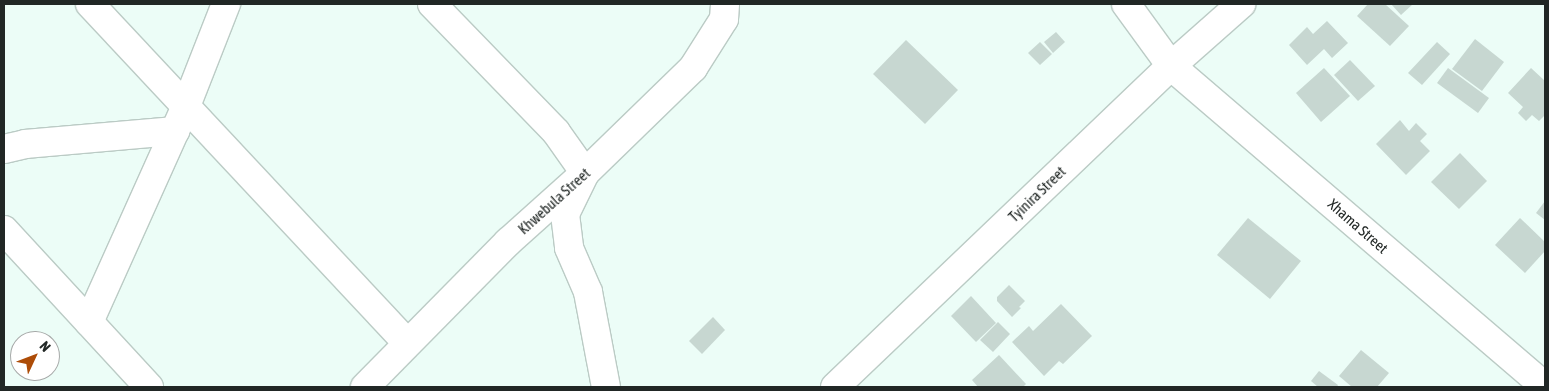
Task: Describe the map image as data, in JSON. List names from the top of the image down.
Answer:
{
  "streets": {
    "street": ["Tyinira Street", "Khwebula Street", "Xhama Street"]
  },
  "crossings": [
    ["Tyinira Street", "Xhama Street"]
  ],
  "north": "top right"
}
